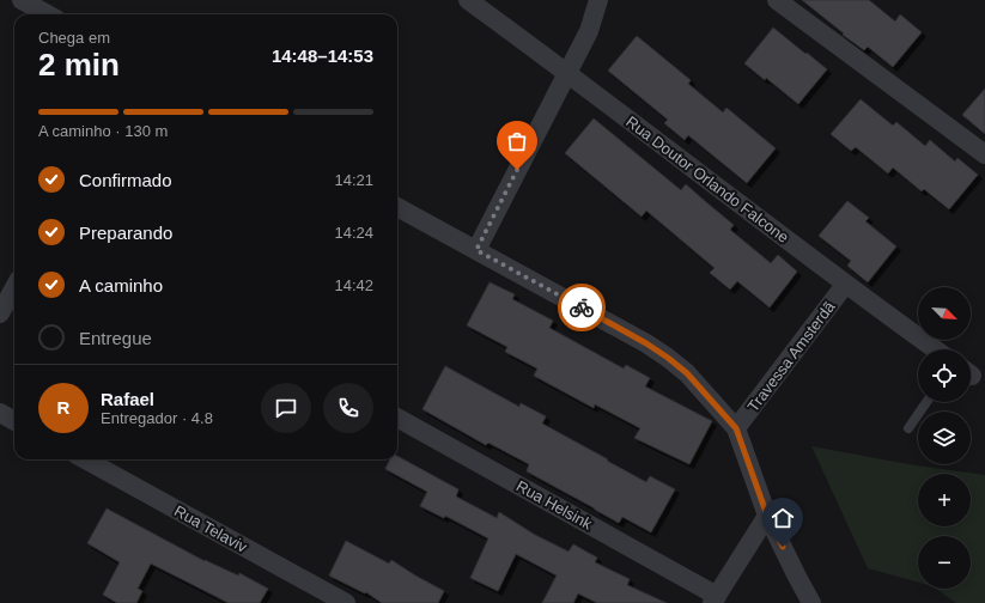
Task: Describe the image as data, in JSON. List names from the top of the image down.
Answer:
{
  "streets": {
    "street": [
      "Rua Doutor Orlando Falcone",
      "Travessa Amsterdã",
      "Rua Helsink",
      "Rua Telaviv"
    ]
  },
  "crossings": [
    ["Rua Doutor Orlando Falcone", "Travessa Amsterdã"]
  ],
  "north": "bottom right",
  "page": {
    "heading": ["2 min", "Chega em", "14:48–14:53"],
    "panel": ["Rafael", "Entregador · 4.8"],
    "bar": "A caminho · 130 m",
    "list": [
      ["Confirmado", "14:21"],
      ["Preparando", "14:24"],
      ["A caminho", "14:42"],
      "Entregue"
    ],
    "map_buttons": ["+", "−"],
    "round": "R"
  }
}
